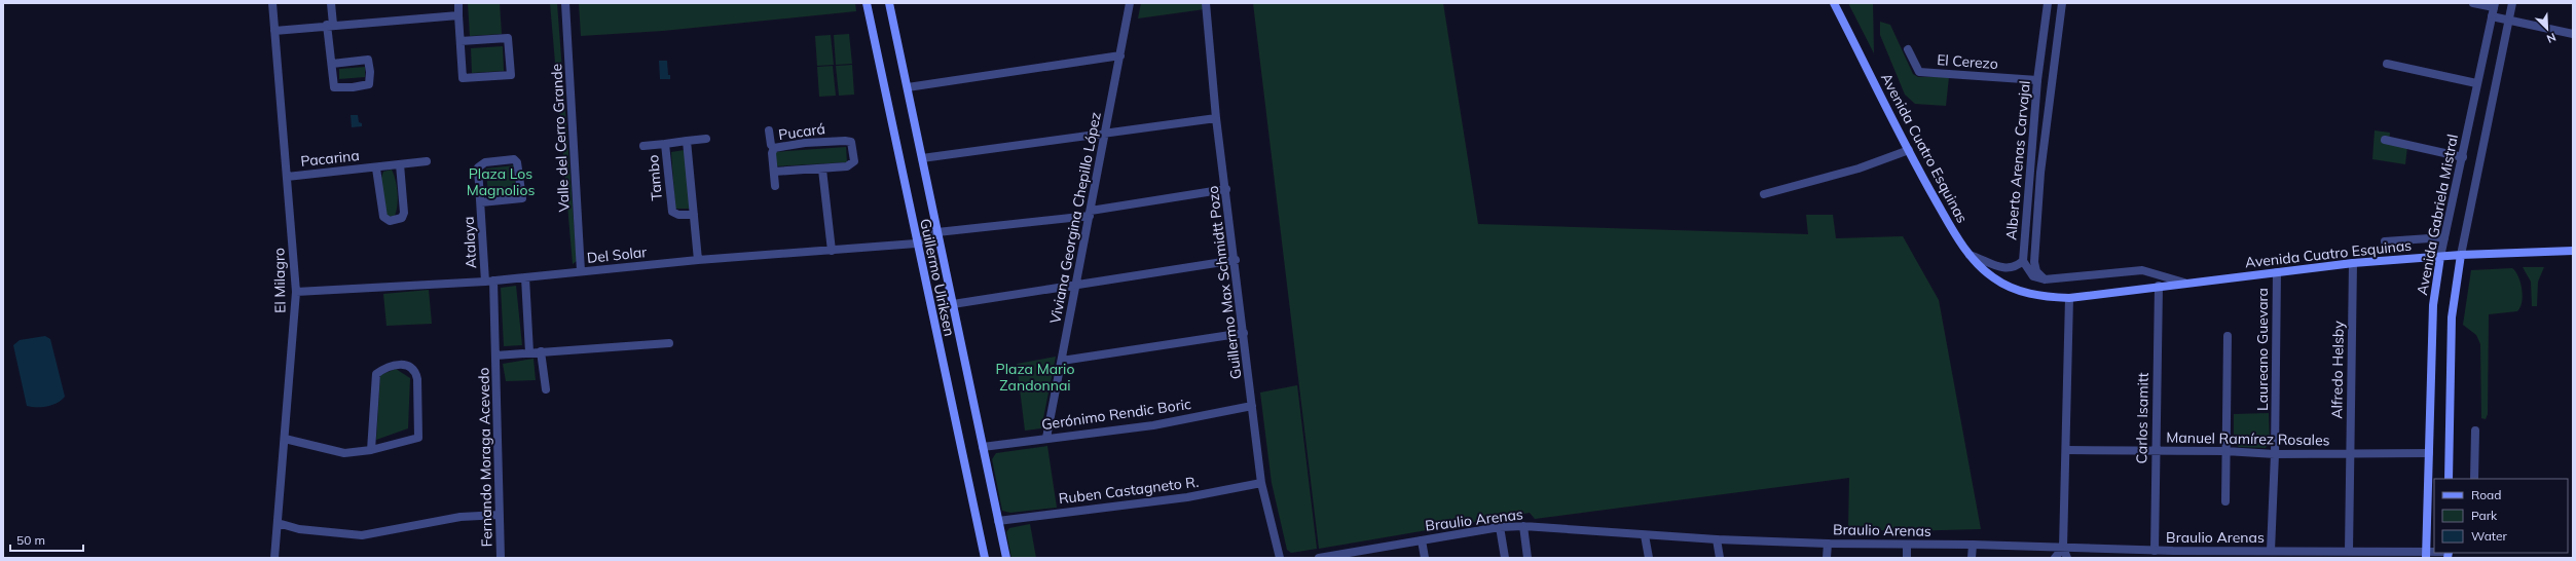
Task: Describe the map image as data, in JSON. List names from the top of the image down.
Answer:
{
  "streets": {
    "main road": ["Avenida Cuatro Esquinas", "Avenida Gabriela Mistral", "Guillermo Ulriksen"],
    "street": [
      "El Cerezo",
      "Pucará",
      "Valle del Cerro Grande",
      "Pacarina",
      "Alberto Arenas Carvajal",
      "Tambo",
      "Viviana Georgina Chepillo López",
      "Atalaya",
      "Del Solar",
      "El Milagro",
      "Guillermo Max Schmidtt Pozo",
      "Laureano Guevara",
      "Alfredo Helsby",
      "Gerónimo Rendic Boric",
      "Carlos Isamitt",
      "Manuel Ramírez Rosales",
      "Fernando Moraga Acevedo",
      "Ruben Castagneto R.",
      "Braulio Arenas"
    ]
  },
  "crossings": [
    ["El Cerezo", "Alberto Arenas Carvajal"],
    ["Valle del Cerro Grande", "Del Solar"],
    ["Avenida Cuatro Esquinas", "Alberto Arenas Carvajal"],
    ["Avenida Cuatro Esquinas", "Avenida Gabriela Mistral"],
    ["Avenida Cuatro Esquinas", "Laureano Guevara"],
    ["Avenida Cuatro Esquinas", "Alfredo Helsby"],
    ["Avenida Cuatro Esquinas", "Carlos Isamitt"],
    ["Pacarina", "El Milagro"],
    ["Avenida Gabriela Mistral", "Manuel Ramírez Rosales"],
    ["Avenida Gabriela Mistral", "Braulio Arenas"],
    ["Viviana Georgina Chepillo López", "Gerónimo Rendic Boric"],
    ["Atalaya", "Del Solar"],
    ["Atalaya", "Fernando Moraga Acevedo"],
    ["Del Solar", "Guillermo Ulriksen"],
    ["Del Solar", "El Milagro"],
    ["Del Solar", "Fernando Moraga Acevedo"],
    ["Guillermo Ulriksen", "Gerónimo Rendic Boric"],
    ["Guillermo Ulriksen", "Ruben Castagneto R."],
    ["Guillermo Max Schmidtt Pozo", "Gerónimo Rendic Boric"],
    ["Guillermo Max Schmidtt Pozo", "Ruben Castagneto R."],
    ["Laureano Guevara", "Manuel Ramírez Rosales"],
    ["Laureano Guevara", "Braulio Arenas"],
    ["Alfredo Helsby", "Manuel Ramírez Rosales"],
    ["Alfredo Helsby", "Braulio Arenas"],
    ["Carlos Isamitt", "Manuel Ramírez Rosales"],
    ["Carlos Isamitt", "Braulio Arenas"]
  ],
  "parks": ["Plaza Los Magnolios", "Plaza Mario Zandonnai"],
  "legend": ["Road", "Park", "Water"],
  "scale_bar": "50 m",
  "north": "bottom right"
}
